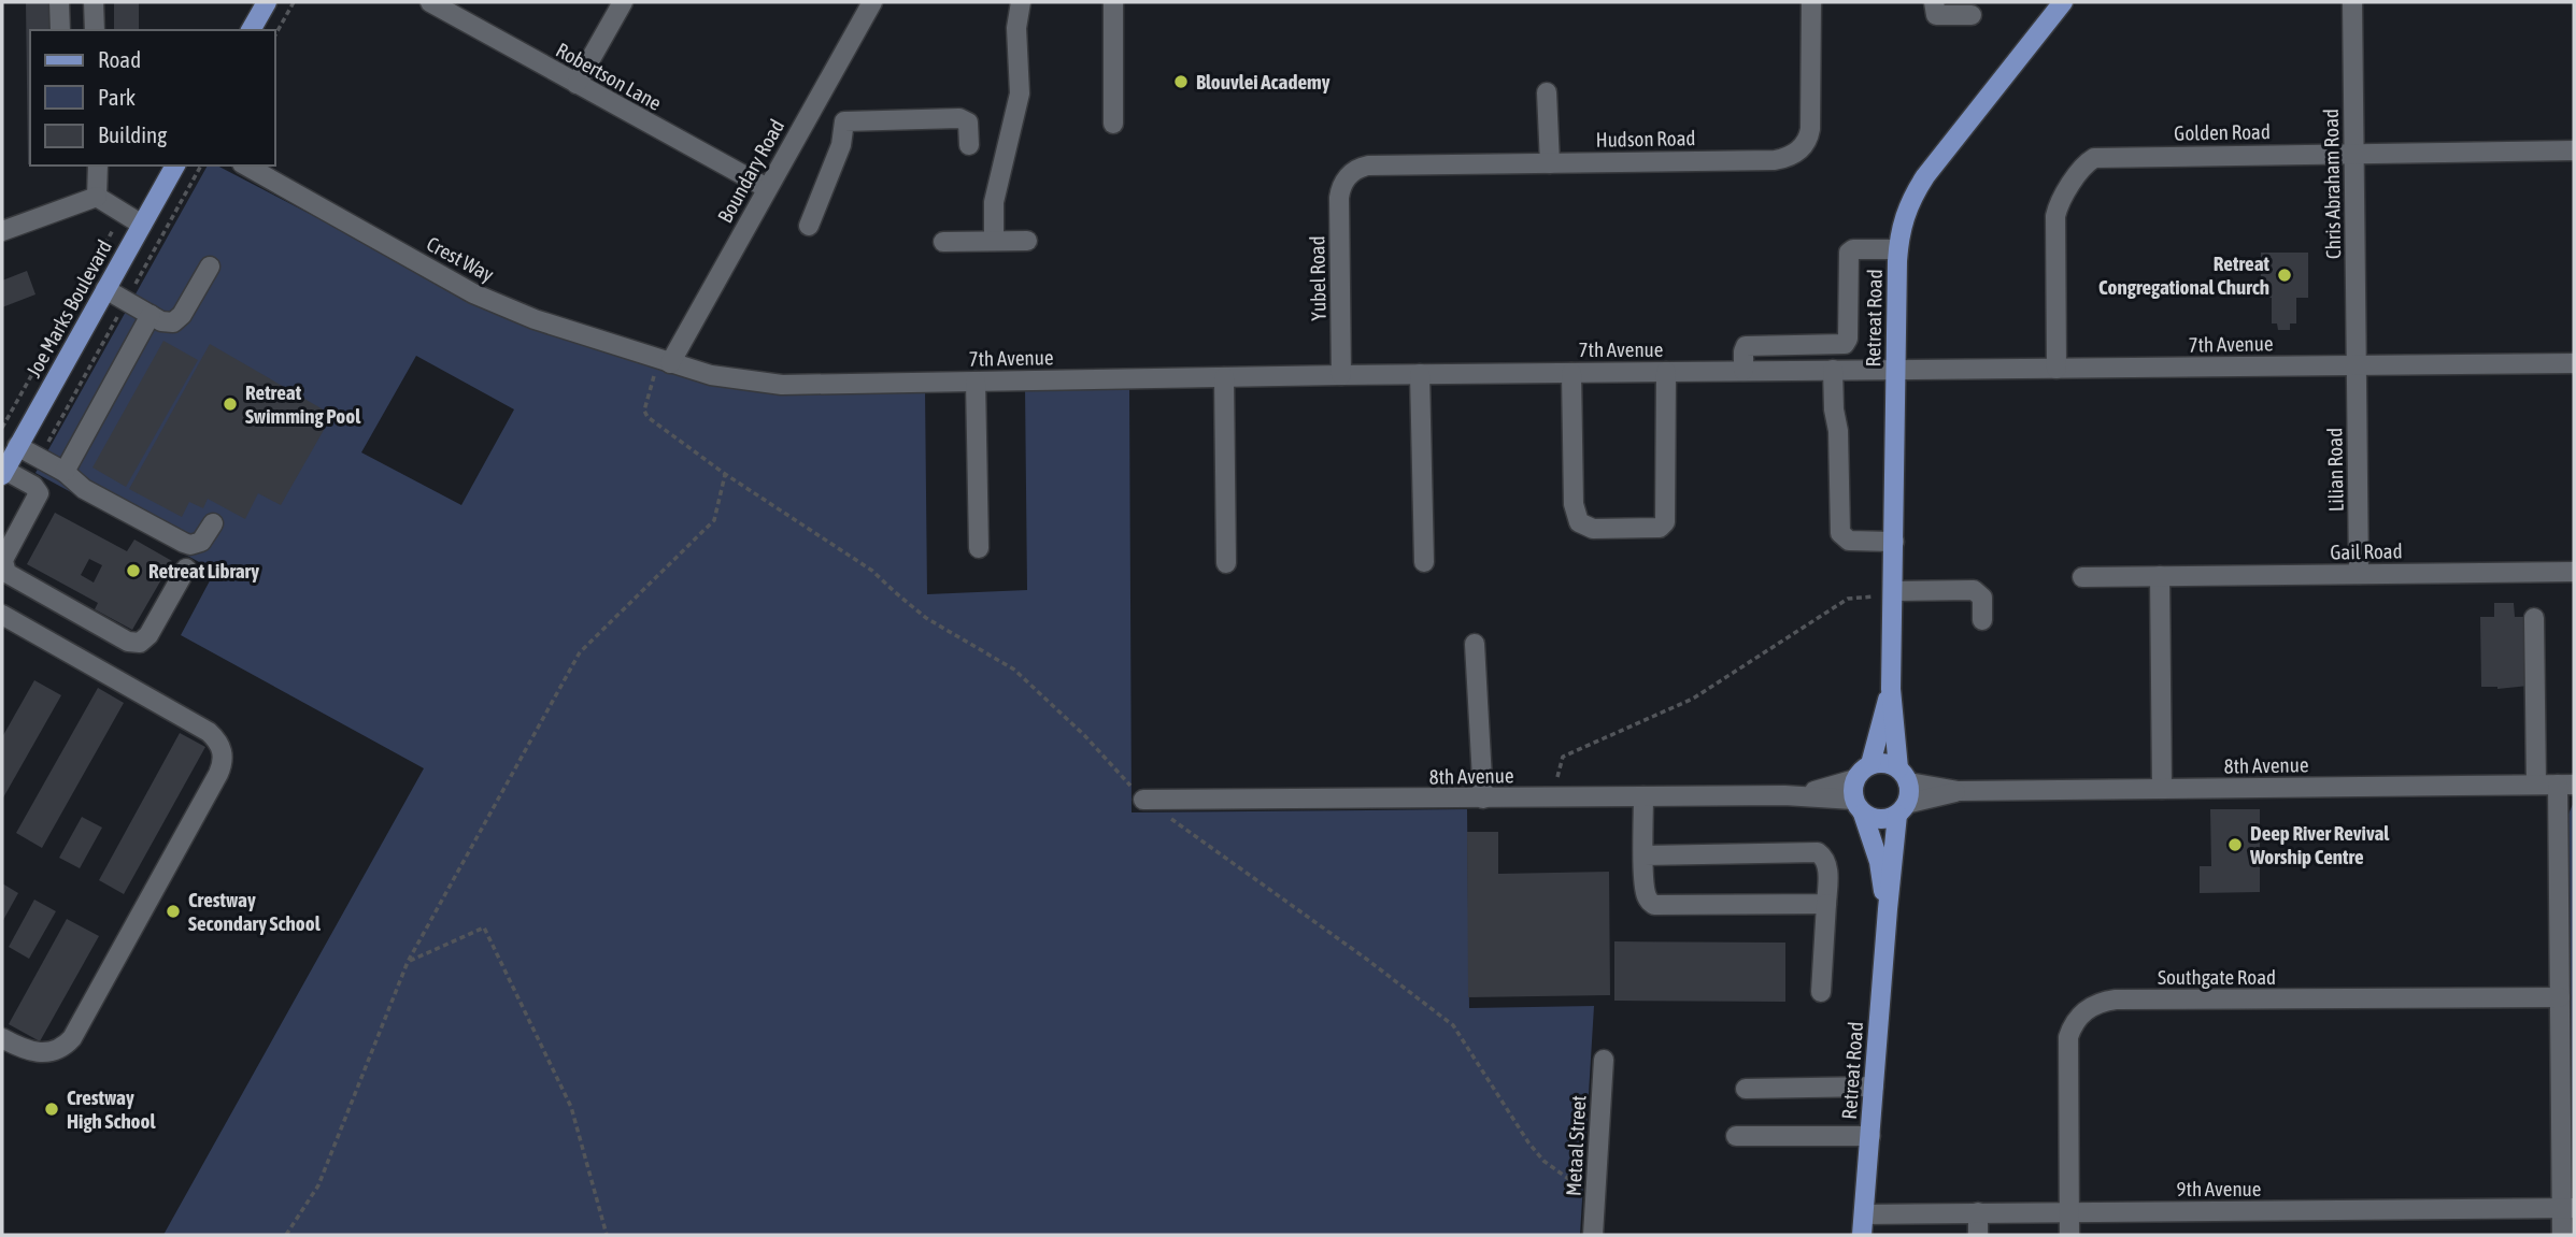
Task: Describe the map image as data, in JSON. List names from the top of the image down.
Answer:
{
  "streets": {
    "main road": ["Joe Marks Boulevard", "Retreat Road"],
    "street": [
      "Robertson Lane",
      "Golden Road",
      "Hudson Road",
      "Boundary Road",
      "Chris Abraham Road",
      "Crest Way",
      "Yubel Road",
      "7th Avenue",
      "Lilian Road",
      "Gail Road",
      "8th Avenue",
      "Southgate Road",
      "Metaal Street",
      "9th Avenue"
    ]
  },
  "crossings": [
    ["Robertson Lane", "Boundary Road"],
    ["Golden Road", "Chris Abraham Road"],
    ["Golden Road", "7th Avenue"],
    ["Hudson Road", "Yubel Road"],
    ["Boundary Road", "Crest Way"],
    ["Boundary Road", "7th Avenue"],
    ["Chris Abraham Road", "7th Avenue"],
    ["Chris Abraham Road", "Lilian Road"],
    ["Crest Way", "7th Avenue"],
    ["Yubel Road", "7th Avenue"],
    ["Retreat Road", "7th Avenue"],
    ["Retreat Road", "8th Avenue"],
    ["Retreat Road", "9th Avenue"],
    ["7th Avenue", "Lilian Road"],
    ["Lilian Road", "Gail Road"],
    ["Southgate Road", "9th Avenue"]
  ],
  "places": [
    "Blouvlei Academy",
    "Retreat Congregational Church",
    "Retreat Swimming Pool",
    "Retreat Library",
    "Deep River Revival Worship Centre",
    "Crestway Secondary School",
    "Crestway High School"
  ],
  "legend": ["Road", "Park", "Building"]
}
